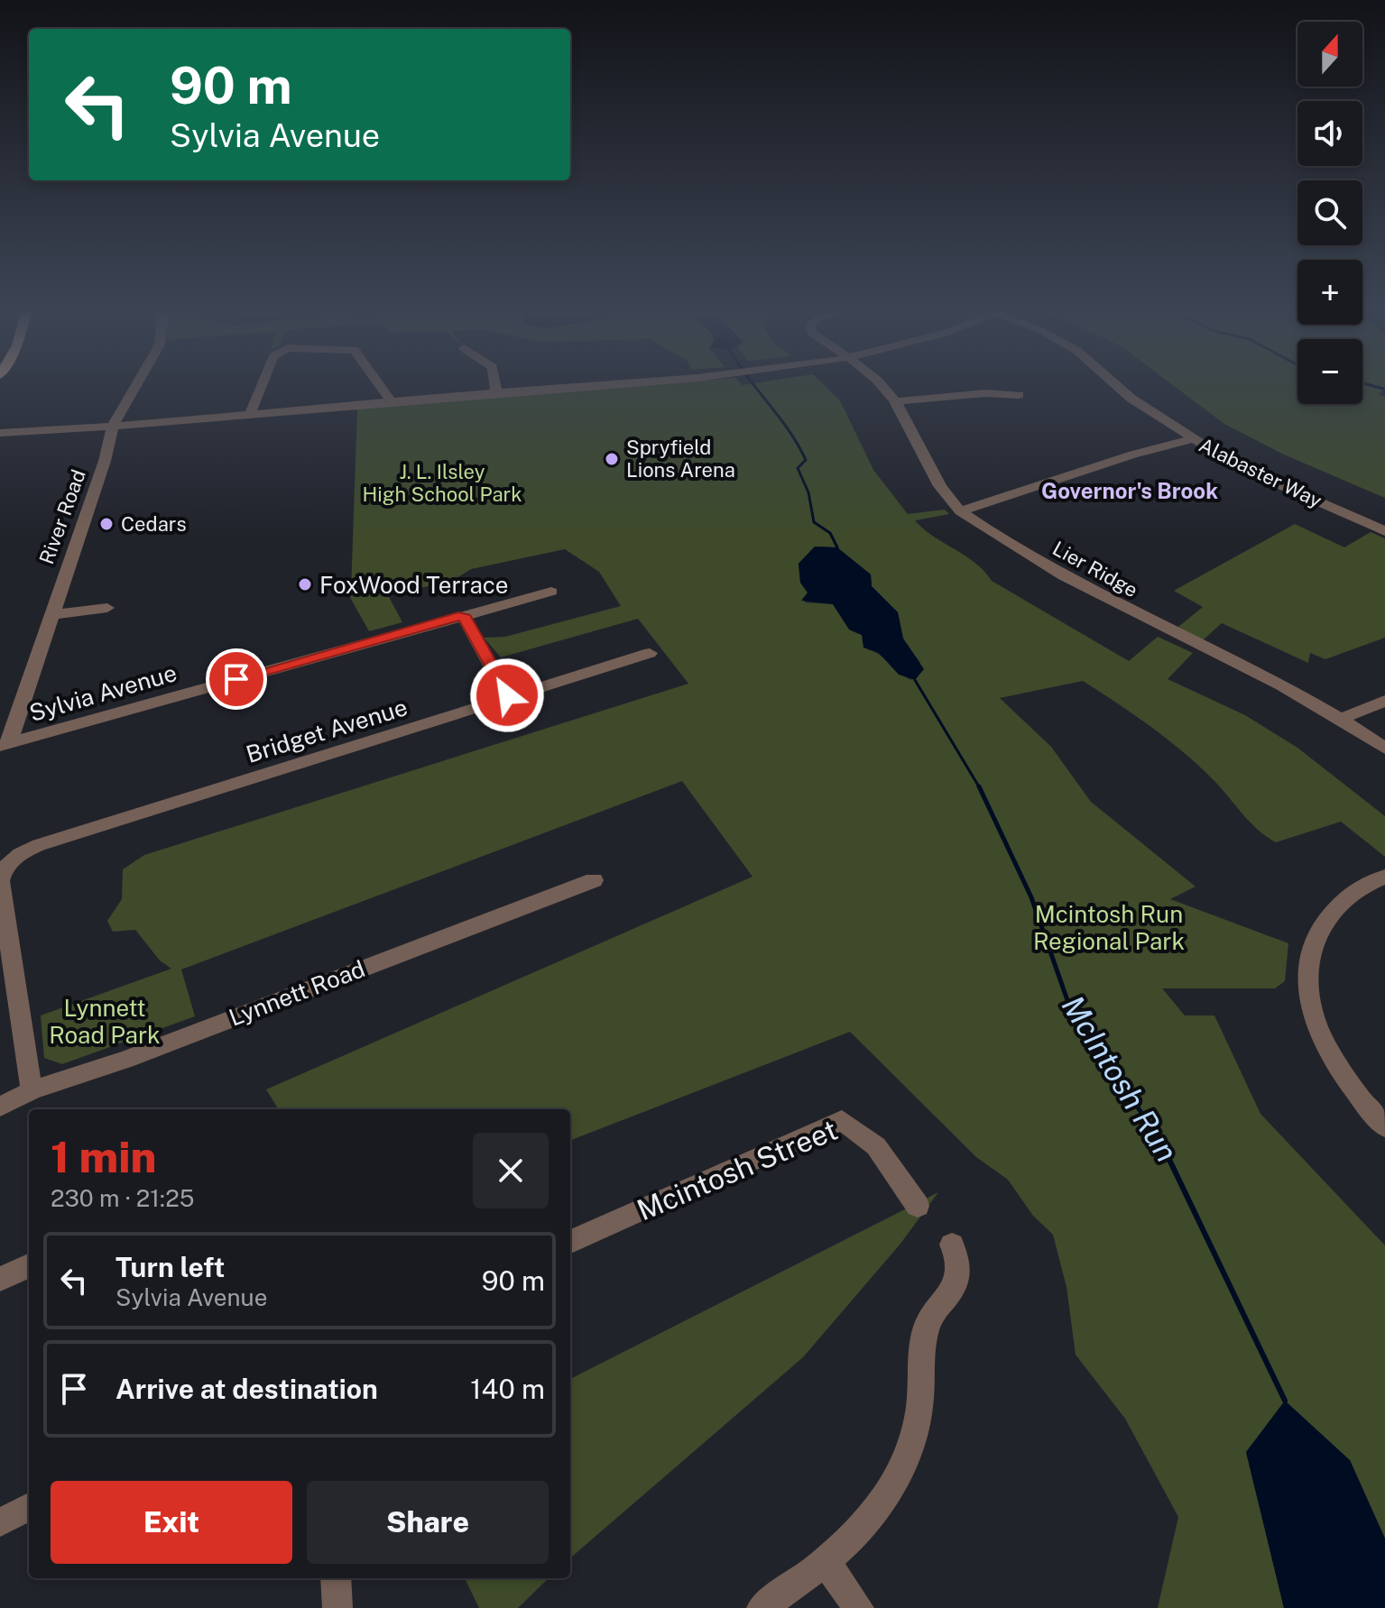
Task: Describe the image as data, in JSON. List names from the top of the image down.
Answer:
{
  "streets": {
    "street": [
      "Alabaster Way",
      "River Road",
      "Lier Ridge",
      "Sylvia Avenue",
      "Bridget Avenue",
      "Lynnett Road",
      "Mcintosh Street"
    ]
  },
  "crossings": [
    ["River Road", "Sylvia Avenue"],
    ["Bridget Avenue", "Lynnett Road"]
  ],
  "districts": ["Governor's Brook"],
  "water": ["McIntosh Run"],
  "parks": ["J. L. Ilsley High School Park", "Mcintosh Run Regional Park", "Lynnett Road Park"],
  "places": ["Spryfield Lions Arena", "Cedars", "FoxWood Terrace"],
  "north": "top",
  "page": {
    "map_buttons": ["+", "−"],
    "turn": ["90 m", "Sylvia Avenue"],
    "heading": ["1 min", "230 m · 21:25"],
    "list": [
      {
        "name": "Turn left",
        "note": "Sylvia Avenue",
        "value": "90 m"
      },
      {
        "name": "Arrive at destination",
        "value": "140 m"
      }
    ],
    "buttons": ["Exit", "Share"]
  }
}
